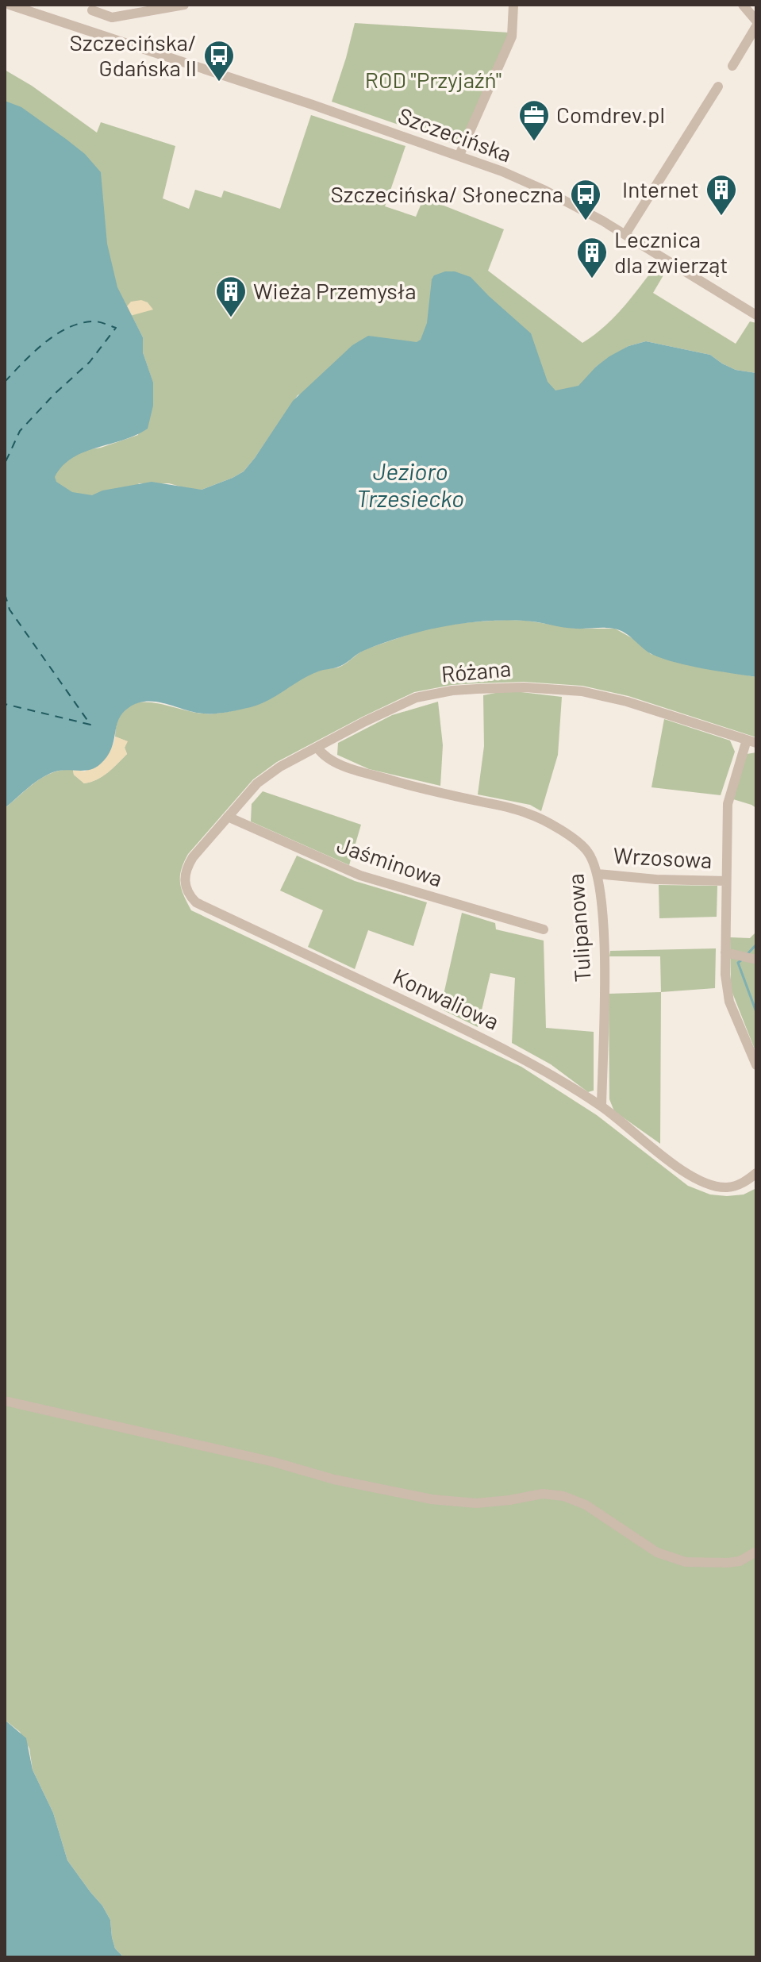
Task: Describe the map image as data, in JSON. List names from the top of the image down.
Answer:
{
  "streets": {
    "street": [
      "Szczecińska",
      "Różana",
      "Wrzosowa",
      "Jaśminowa",
      "Tulipanowa",
      "Konwaliowa"
    ]
  },
  "crossings": [
    ["Różana", "Jaśminowa"],
    ["Różana", "Tulipanowa"],
    ["Różana", "Konwaliowa"],
    ["Wrzosowa", "Tulipanowa"],
    ["Jaśminowa", "Konwaliowa"],
    ["Tulipanowa", "Konwaliowa"]
  ],
  "water": ["Jezioro Trzesiecko"],
  "parks": ["ROD \"Przyjaźń\""],
  "places": {
    "bus stop": ["Szczecińska/ Gdańska II", "Szczecińska/ Słoneczna"],
    "office": ["Comdrev.pl"],
    "building": ["Internet", "Lecznica dla zwierząt", "Wieża Przemysła"]
  }
}
